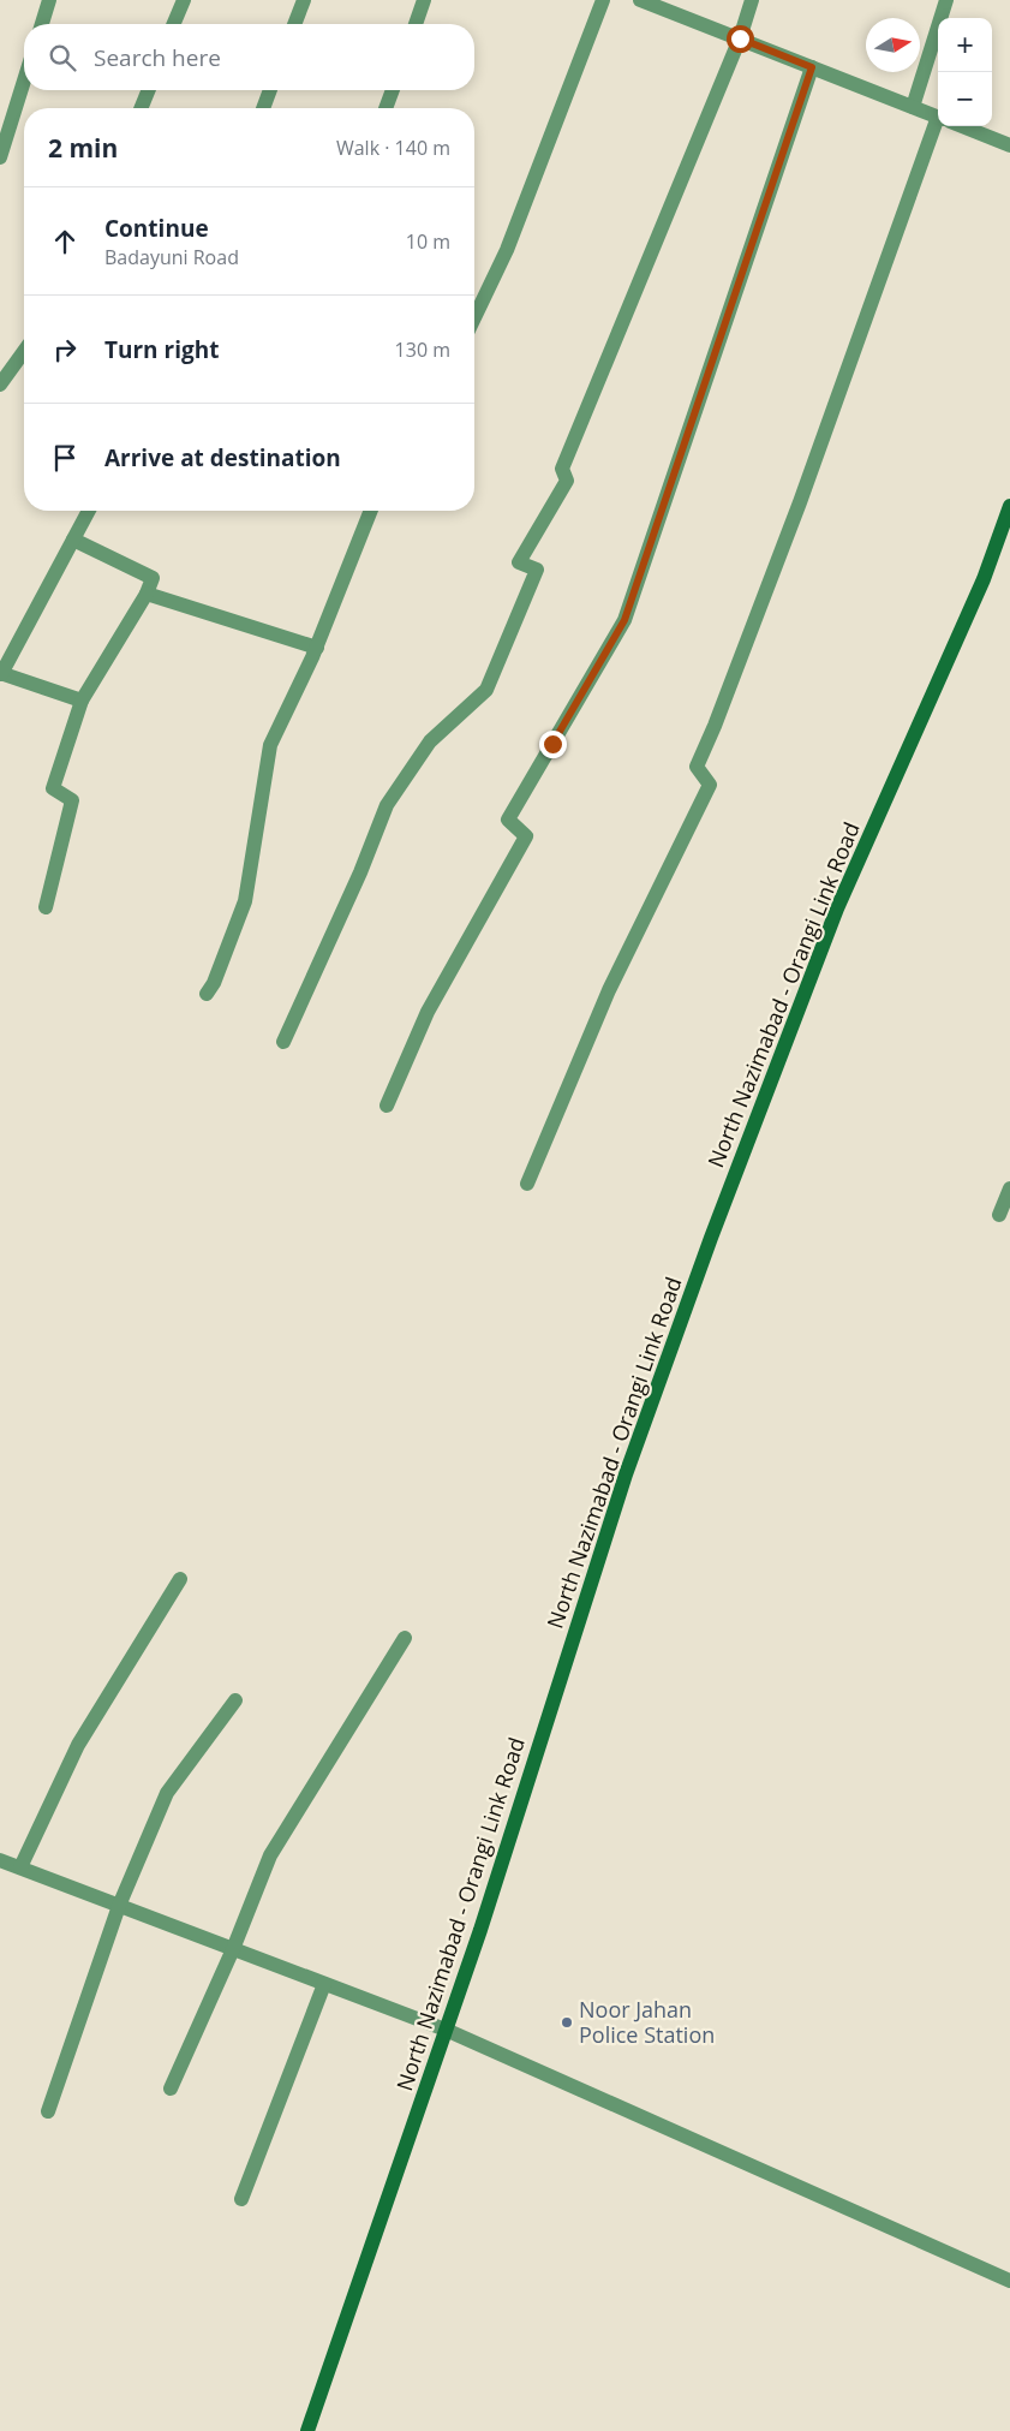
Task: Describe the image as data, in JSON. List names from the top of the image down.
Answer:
{
  "streets": {
    "main road": ["North Nazimabad - Orangi Link Road"]
  },
  "places": ["Noor Jahan Police Station"],
  "north": "right",
  "page": {
    "map_buttons": ["+", "−"],
    "search": "Search here",
    "heading": ["2 min", "Walk · 140 m"],
    "list": [
      ["Continue", "Badayuni Road", "10 m"],
      ["Turn right", "130 m"],
      "Arrive at destination"
    ]
  }
}
